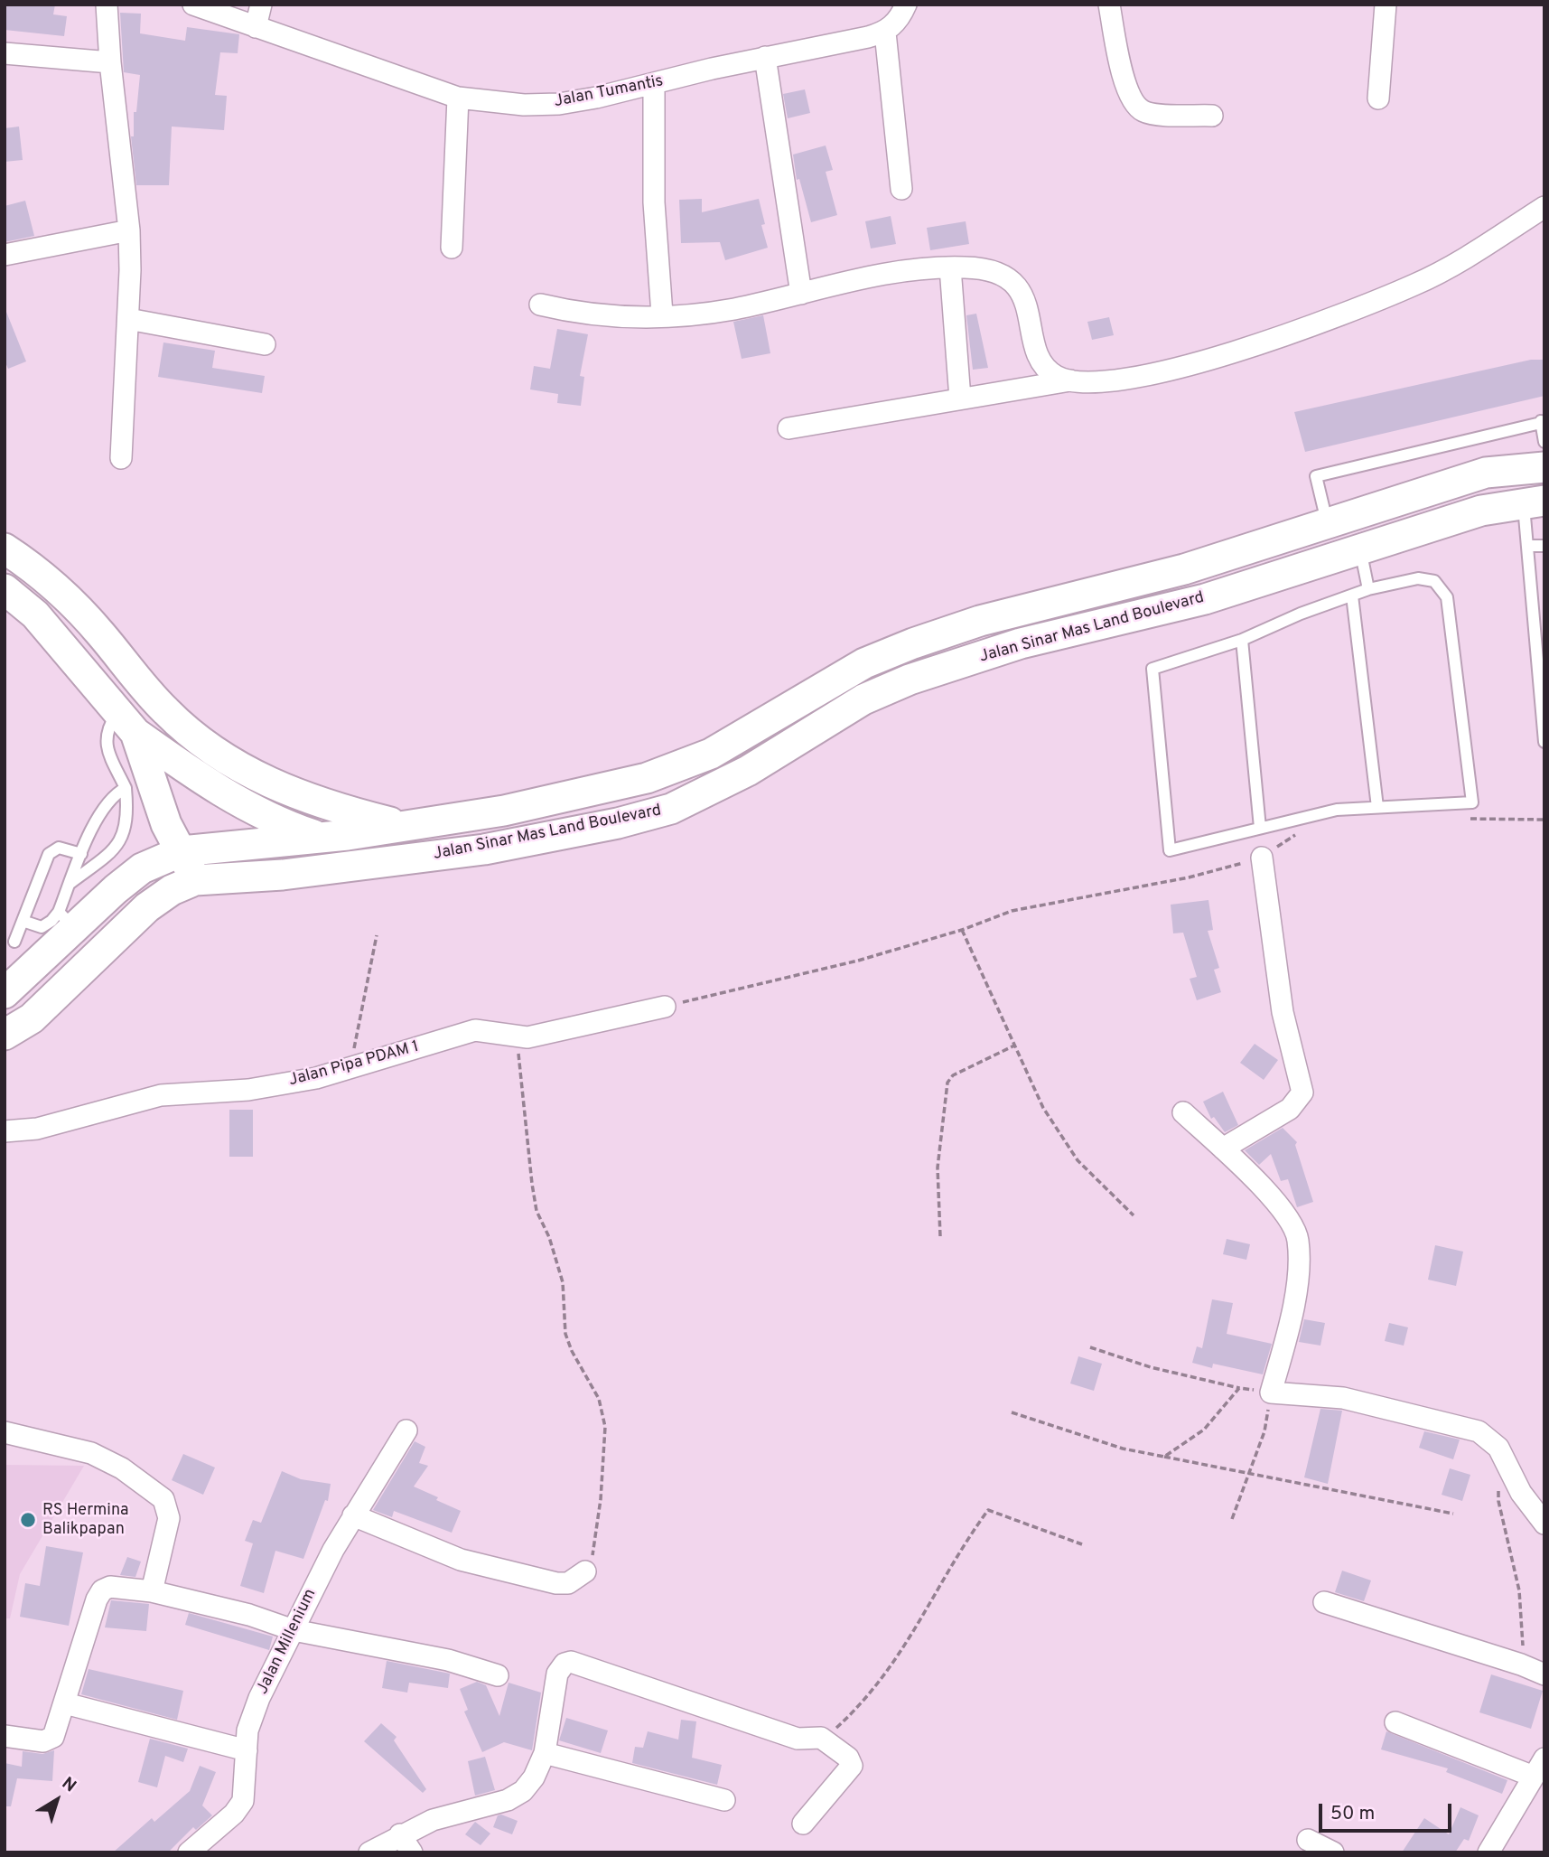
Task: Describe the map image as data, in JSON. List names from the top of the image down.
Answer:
{
  "streets": {
    "street": [
      "Jalan Tumantis",
      "Jalan Sinar Mas Land Boulevard",
      "Jalan Pipa PDAM 1",
      "Jalan Millenium"
    ]
  },
  "places": ["RS Hermina Balikpapan"],
  "scale_bar": "50 m",
  "north": "top right"
}
